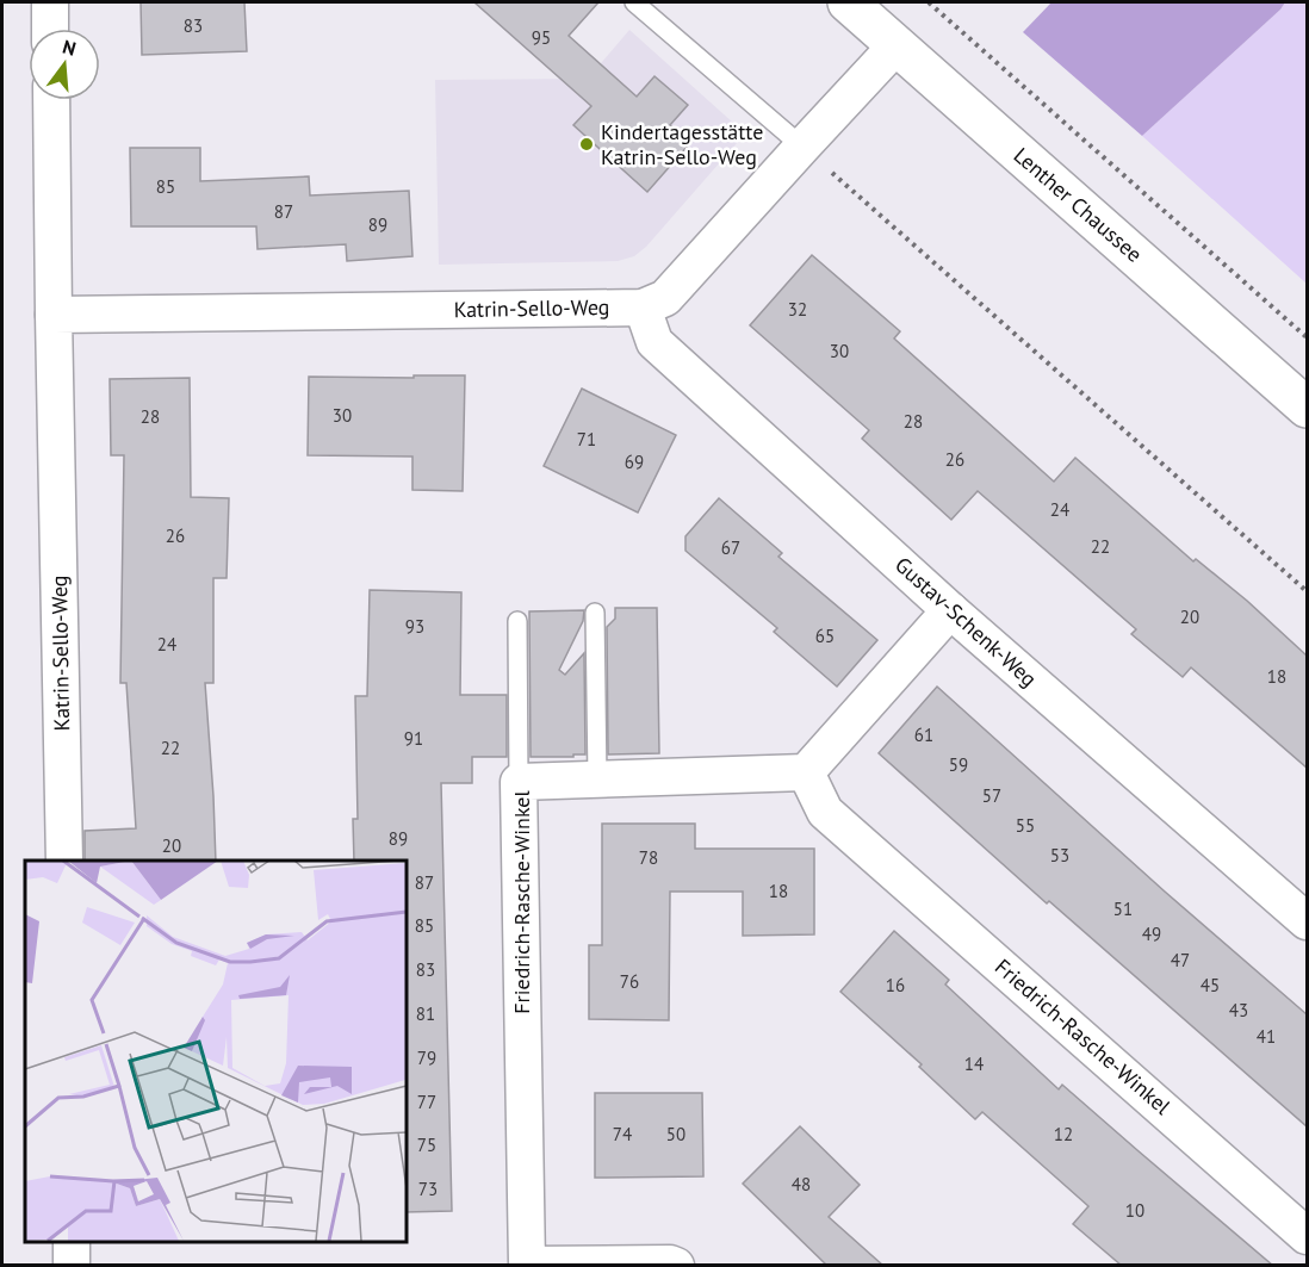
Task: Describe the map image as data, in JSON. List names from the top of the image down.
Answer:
{
  "streets": {
    "street": [
      "Lenther Chaussee",
      "Katrin-Sello-Weg",
      "Gustav-Schenk-Weg",
      "Friedrich-Rasche-Winkel"
    ]
  },
  "crossings": [
    ["Lenther Chaussee", "Katrin-Sello-Weg"],
    ["Katrin-Sello-Weg", "Gustav-Schenk-Weg"]
  ],
  "places": ["Kindertagesstätte Katrin-Sello-Weg"],
  "house_numbers": [
    "83",
    "95",
    "85",
    "87",
    "89",
    "32",
    "30",
    "30",
    "28",
    "28",
    "71",
    "26",
    "69",
    "24",
    "26",
    "22",
    "67",
    "20",
    "93",
    "65",
    "24",
    "18",
    "61",
    "91",
    "22",
    "59",
    "57",
    "55",
    "89",
    "20",
    "53",
    "78",
    "87",
    "18",
    "51",
    "85",
    "49",
    "47",
    "83",
    "76",
    "16",
    "45",
    "43",
    "81",
    "41",
    "79",
    "14",
    "77",
    "74",
    "50",
    "12",
    "75",
    "48",
    "73",
    "10"
  ],
  "north": "top"
}
